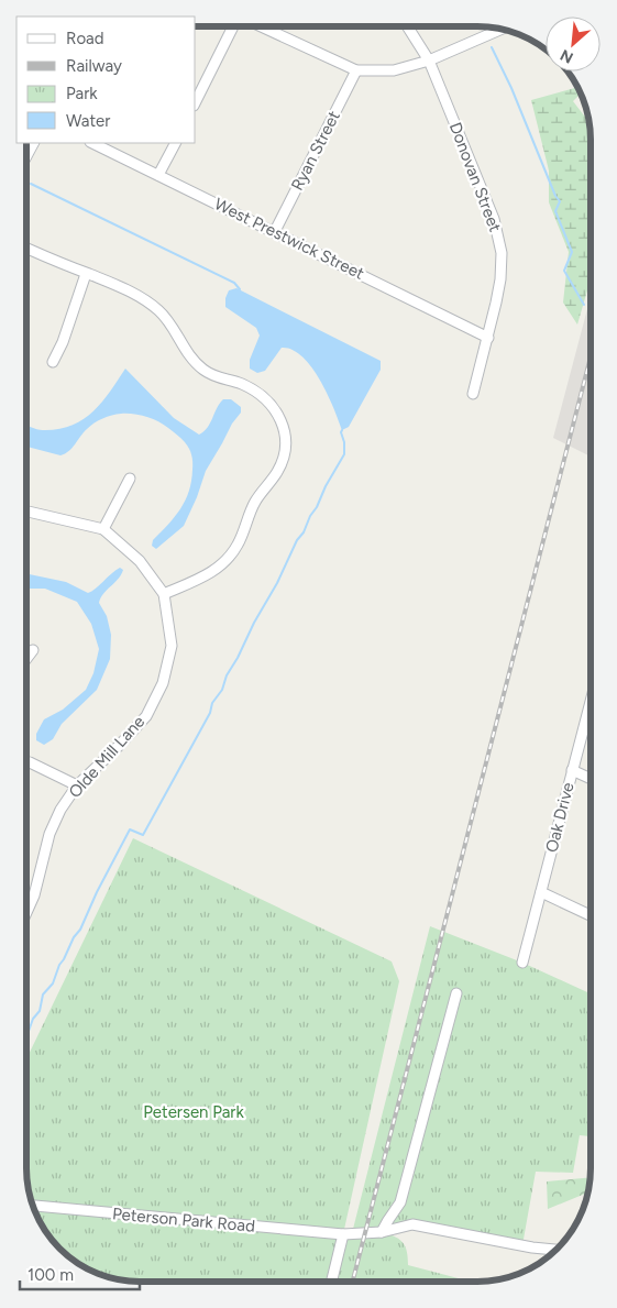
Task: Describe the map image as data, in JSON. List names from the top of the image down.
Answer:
{
  "streets": {
    "street": [
      "Ryan Street",
      "Donovan Street",
      "West Prestwick Street",
      "Olde Mill Lane",
      "Oak Drive",
      "Peterson Park Road"
    ]
  },
  "crossings": [
    ["Ryan Street", "West Prestwick Street"],
    ["Donovan Street", "West Prestwick Street"]
  ],
  "parks": ["Petersen Park"],
  "legend": [
    "Road",
    "Railway",
    "Park",
    "Water"
  ],
  "scale_bar": "100 m",
  "north": "bottom left"
}
